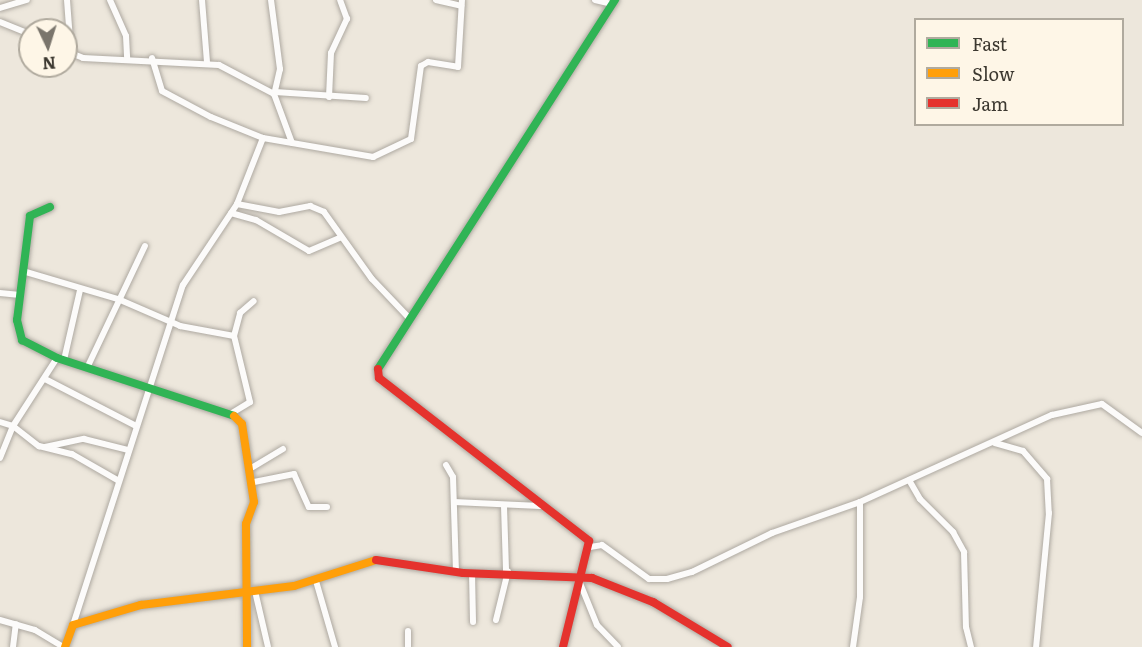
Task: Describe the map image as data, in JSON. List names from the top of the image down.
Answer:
{
  "legend": ["Fast", "Slow", "Jam"],
  "north": "bottom"
}
